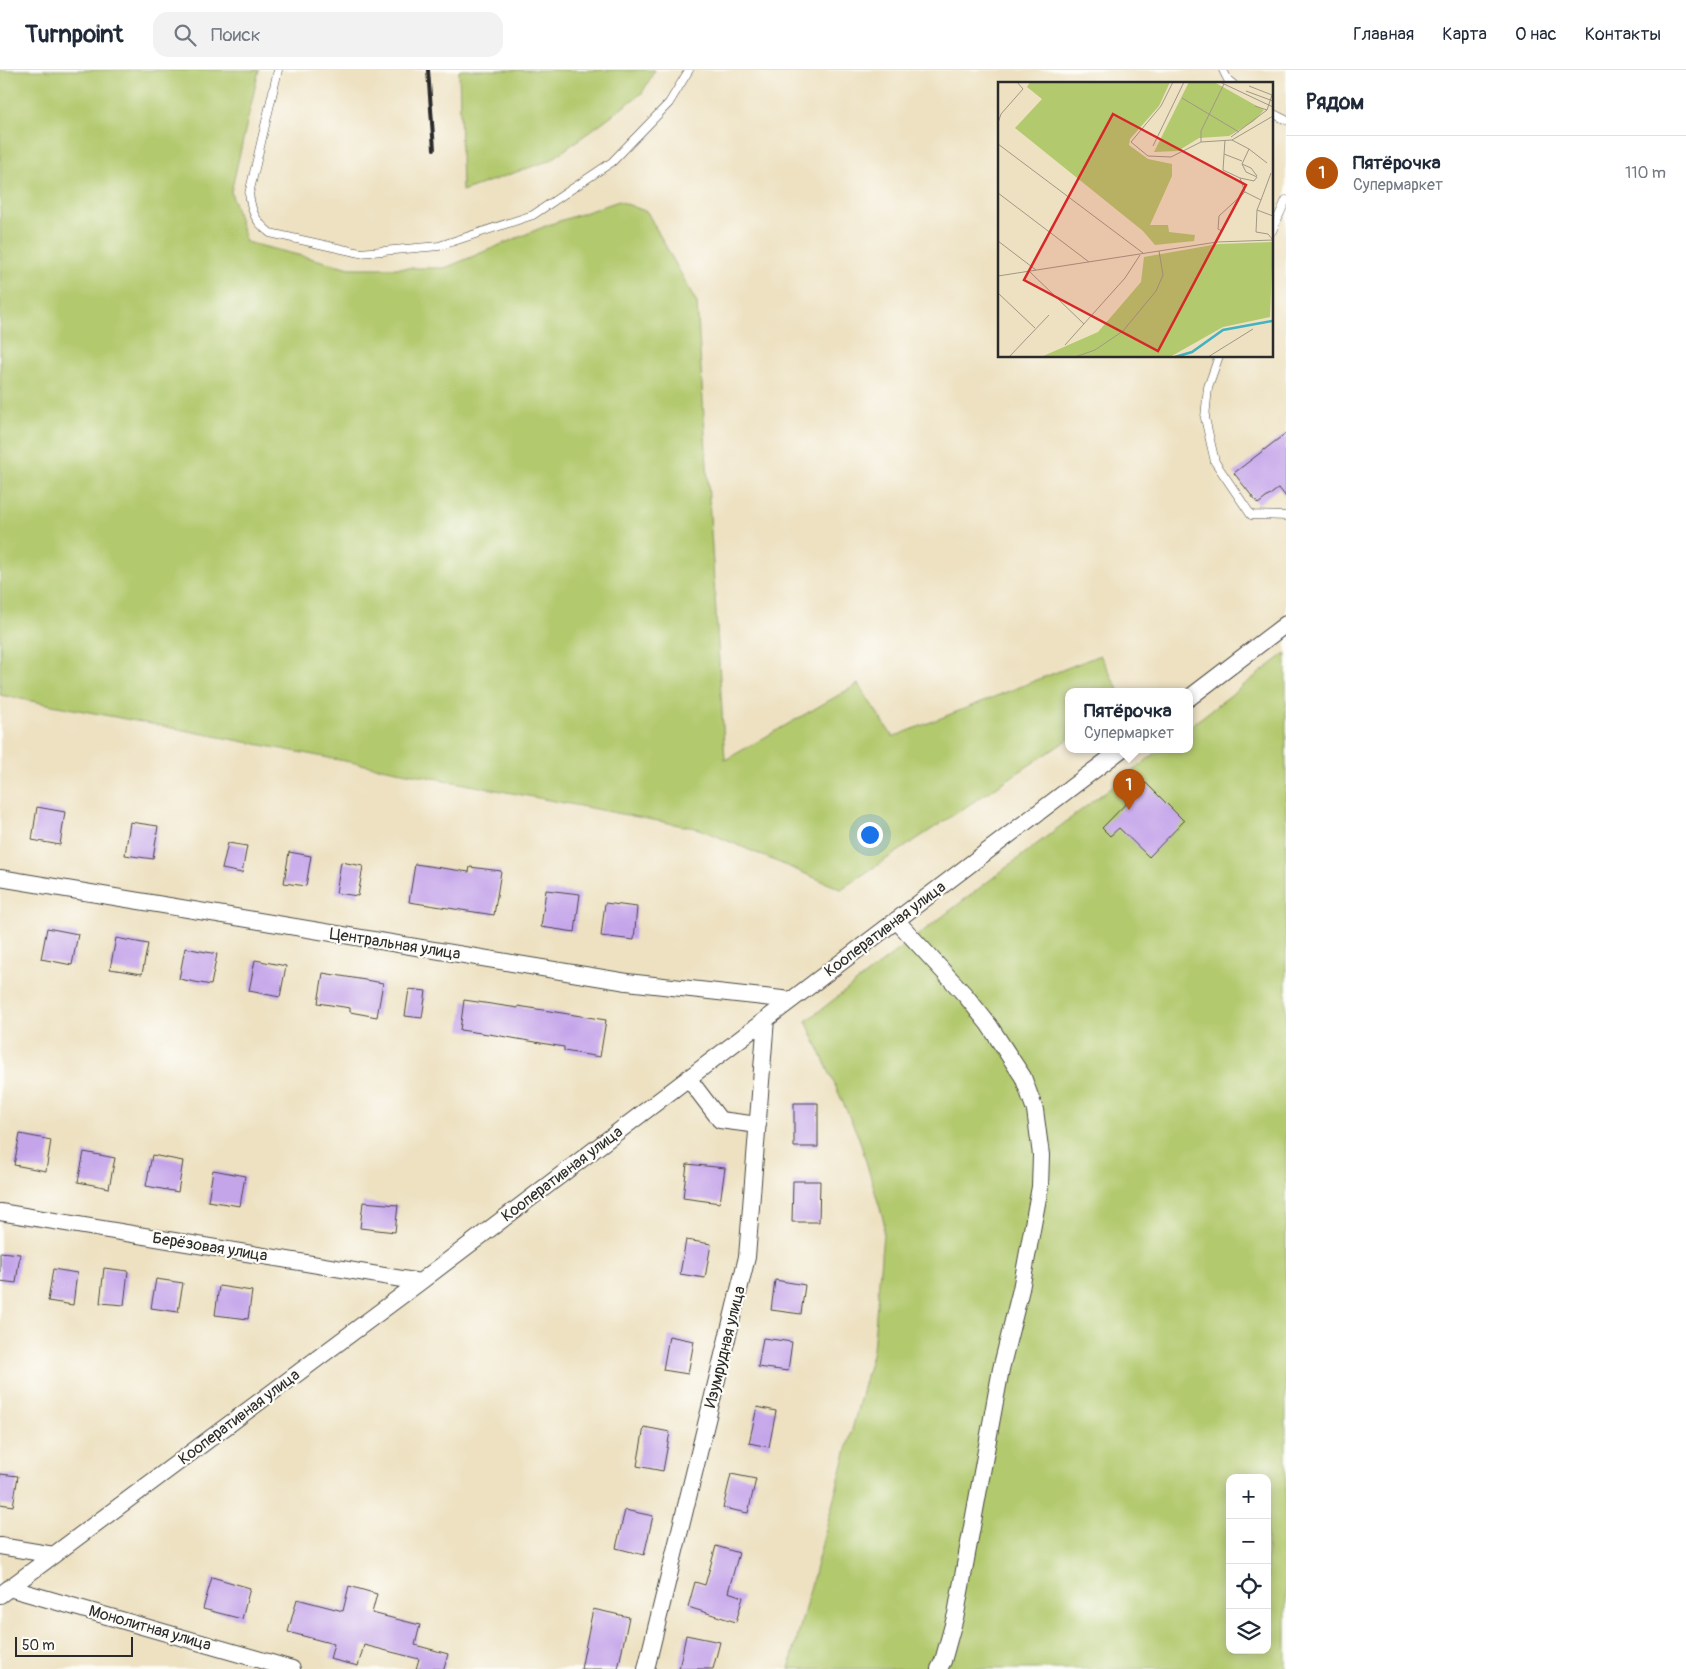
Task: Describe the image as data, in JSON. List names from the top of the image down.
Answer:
{
  "streets": {
    "street": [
      "Кооперативная улица",
      "Центральная улица",
      "Берёзовая улица",
      "Изумрудная улица",
      "Монолитная улица"
    ]
  },
  "crossings": [
    ["Кооперативная улица", "Центральная улица"],
    ["Кооперативная улица", "Берёзовая улица"],
    ["Кооперативная улица", "Изумрудная улица"],
    ["Кооперативная улица", "Монолитная улица"]
  ],
  "scale_bar": "50 m",
  "page": {
    "header": "Turnpoint",
    "search": "Поиск",
    "nav": [
      "Главная",
      "Карта",
      "О нас",
      "Контакты"
    ],
    "heading": "Рядом",
    "list": [
      {
        "mark": "1",
        "name": "Пятёрочка",
        "note": "Супермаркет",
        "value": "110 m"
      }
    ],
    "popup": ["Пятёрочка", "Супермаркет"],
    "pins": "1",
    "map_buttons": ["+", "−"],
    "scale": "50 m"
  }
}
